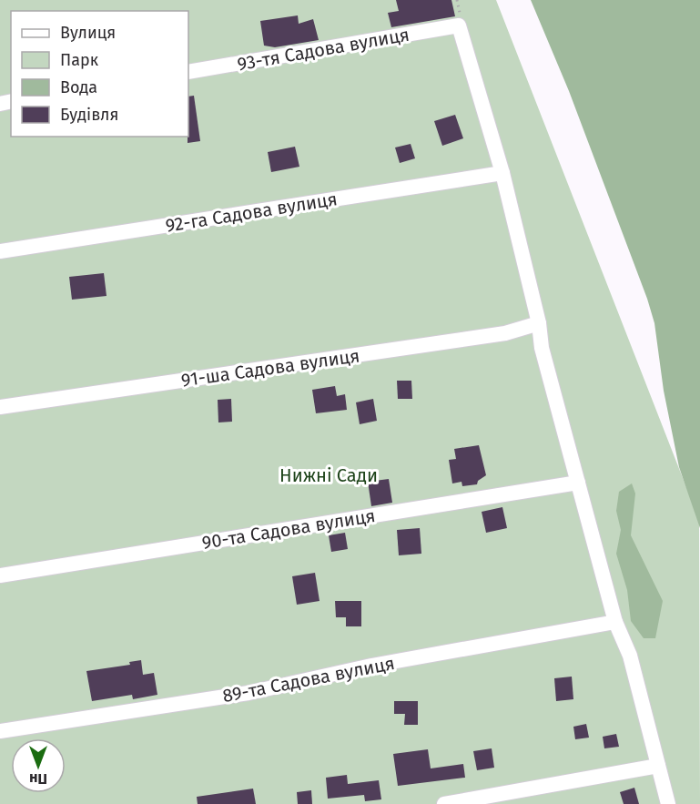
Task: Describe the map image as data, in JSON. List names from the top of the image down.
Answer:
{
  "streets": {
    "street": [
      "93-тя Садова вулиця",
      "92-га Садова вулиця",
      "91-ша Садова вулиця",
      "90-та Садова вулиця",
      "89-та Садова вулиця"
    ]
  },
  "crossings": [
    ["93-тя Садова вулиця", "92-га Садова вулиця"]
  ],
  "parks": ["Нижні Сади"],
  "legend": [
    "Вулиця",
    "Парк",
    "Вода",
    "Будівля"
  ],
  "north": "bottom"
}
